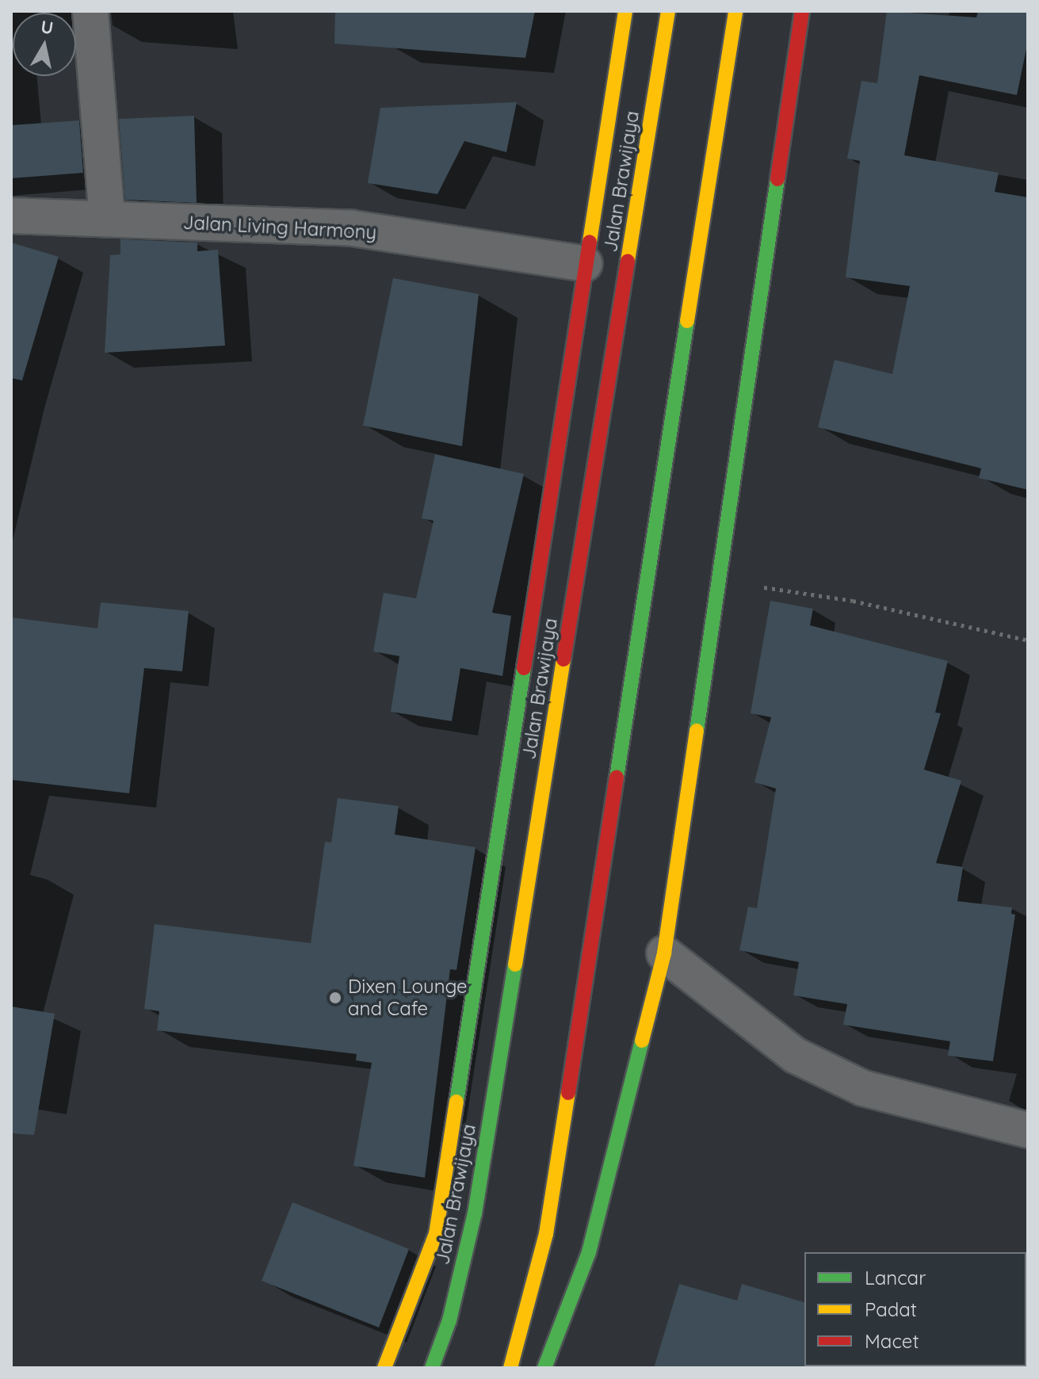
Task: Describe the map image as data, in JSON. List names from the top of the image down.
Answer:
{
  "streets": {
    "main road": ["Jalan Brawijaya"],
    "street": ["Jalan Living Harmony"]
  },
  "places": ["Dixen Lounge and Cafe"],
  "legend": ["Lancar", "Padat", "Macet"],
  "north": "top"
}
